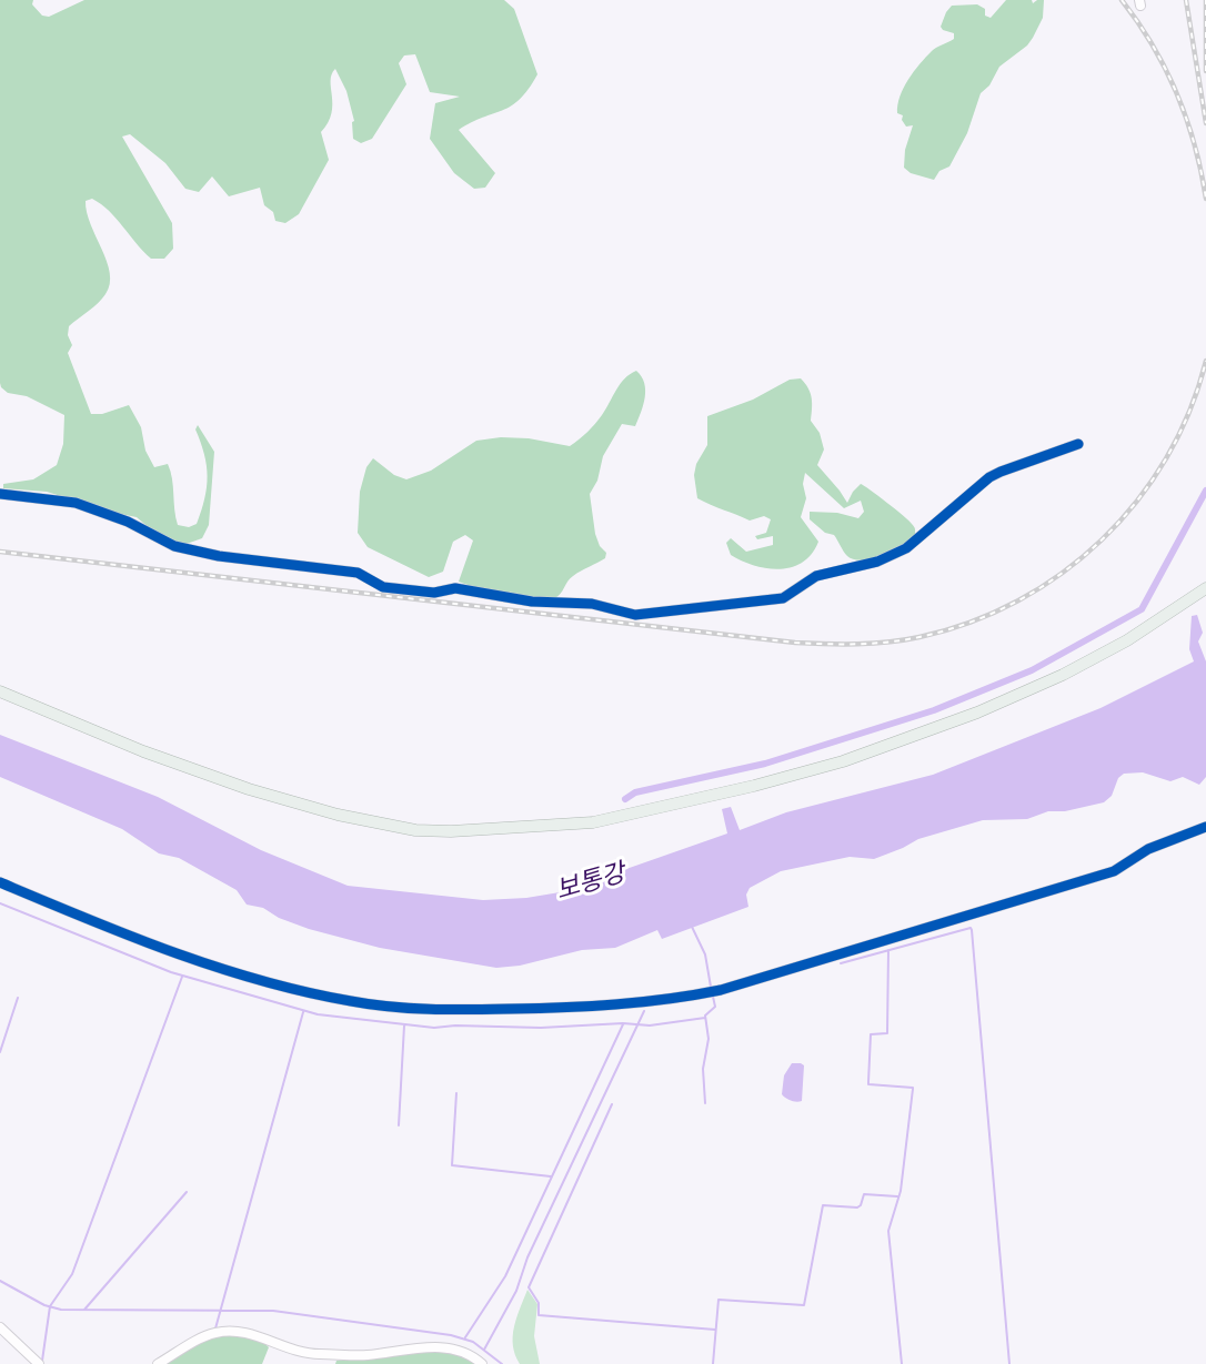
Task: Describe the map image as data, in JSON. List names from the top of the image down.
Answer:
{
  "water": ["보통강"]
}
